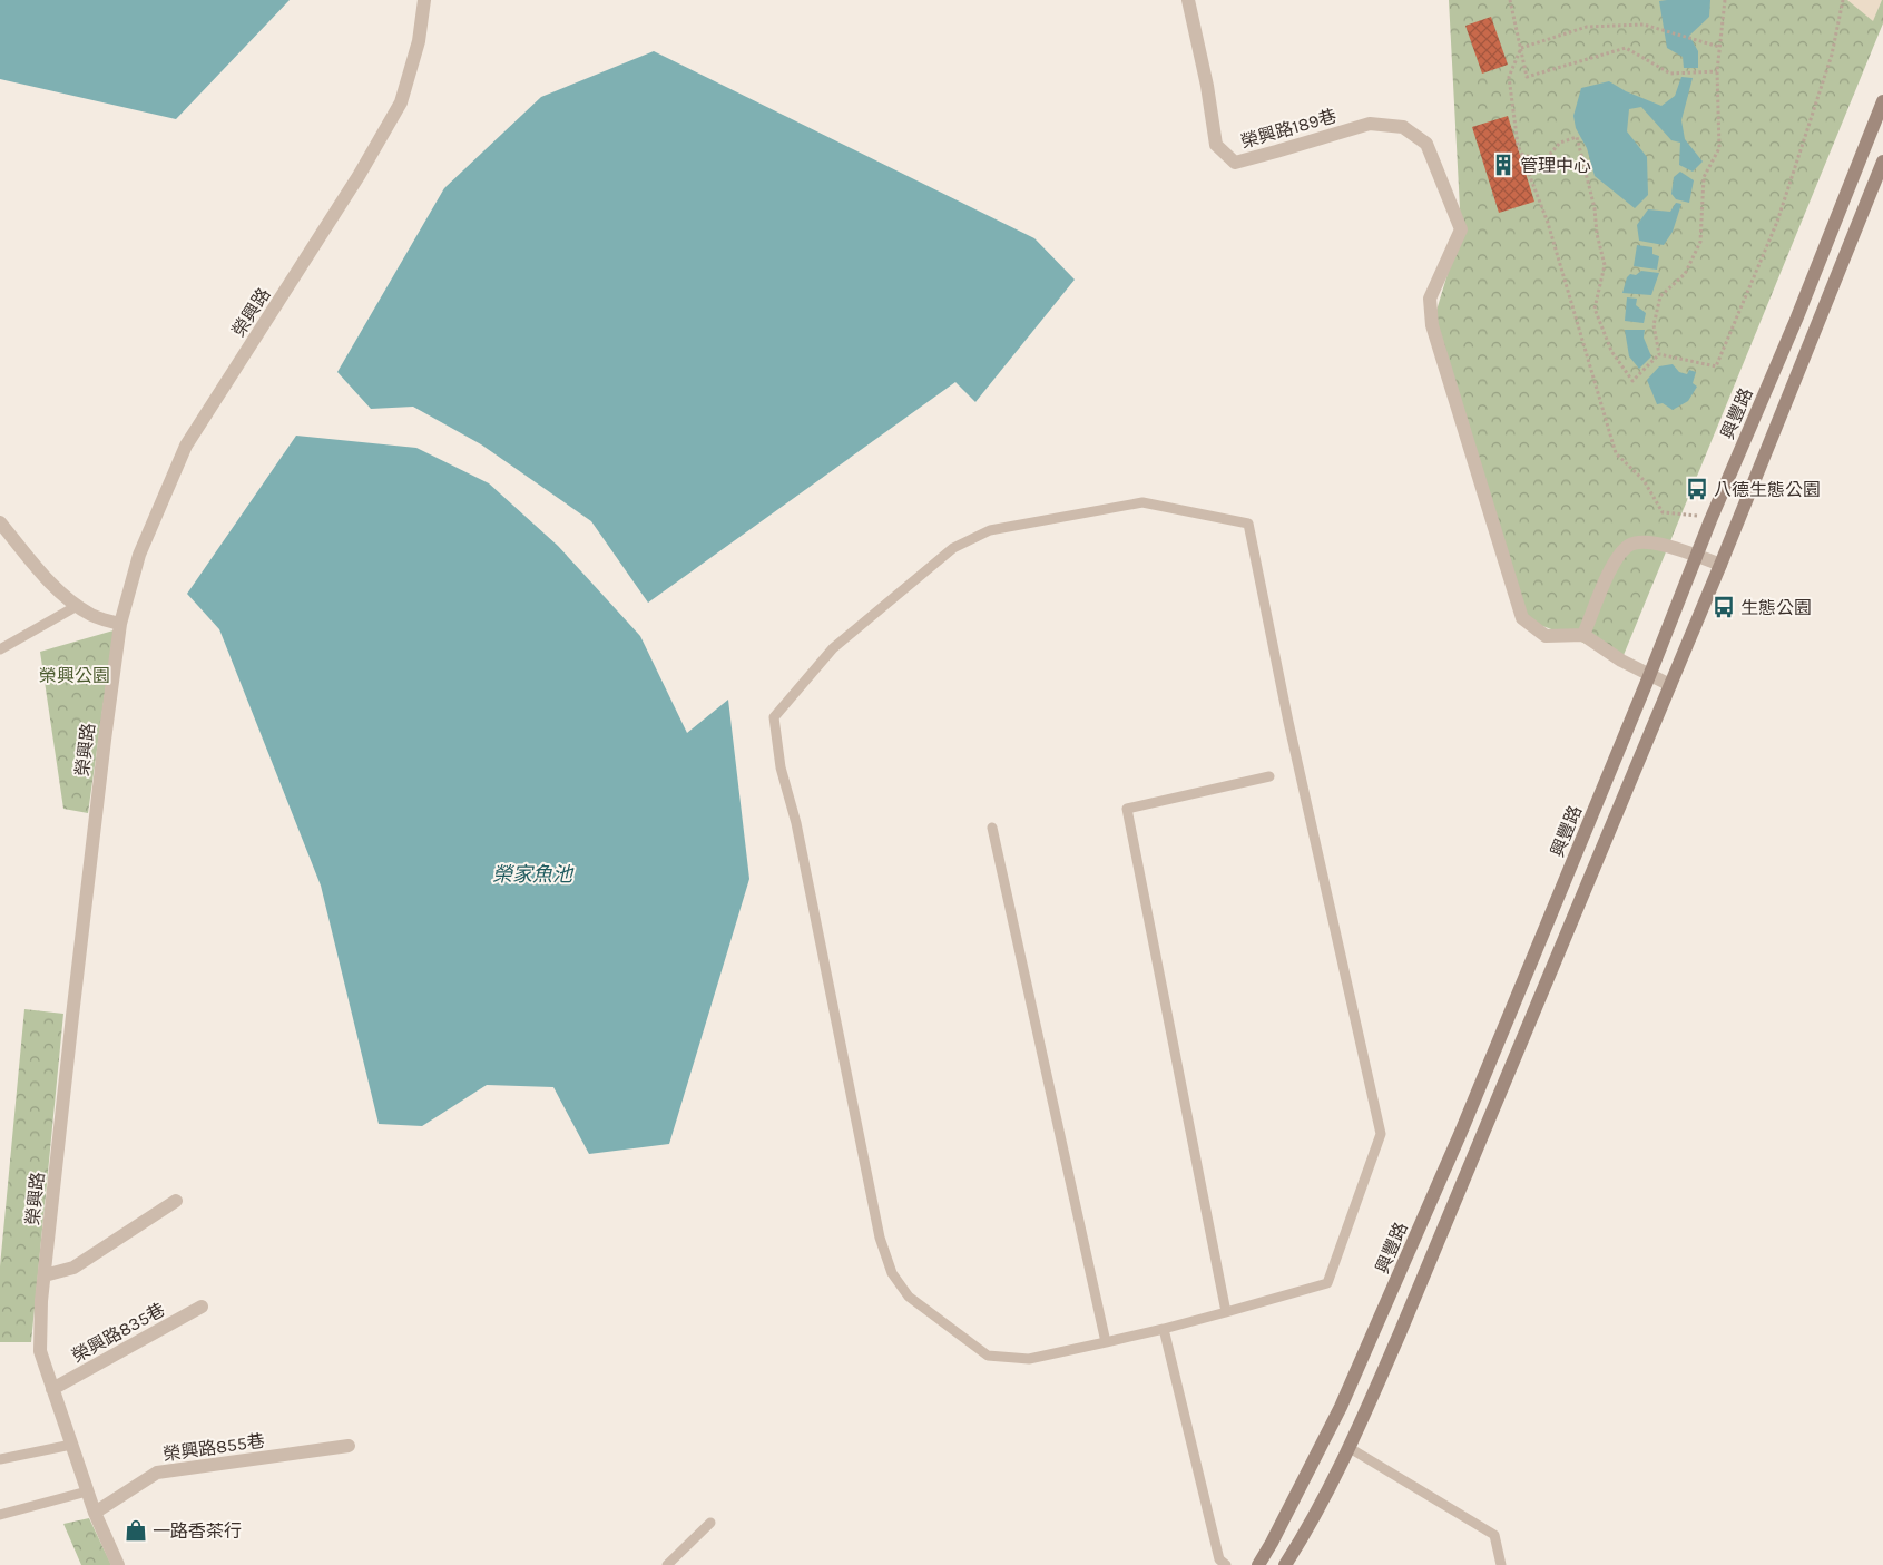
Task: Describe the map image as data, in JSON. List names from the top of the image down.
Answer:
{
  "streets": {
    "main road": ["興豐路"],
    "street": [
      "榮興路189巷",
      "榮興路",
      "榮興路835巷",
      "榮興路855巷"
    ]
  },
  "crossings": [
    ["榮興路", "榮興路835巷"],
    ["榮興路", "榮興路855巷"]
  ],
  "water": ["榮家魚池"],
  "parks": ["榮興公園"],
  "places": {
    "building": ["管理中心"],
    "bus stop": ["八德生態公園", "生態公園"],
    "shop": ["一路香茶行"]
  }
}
